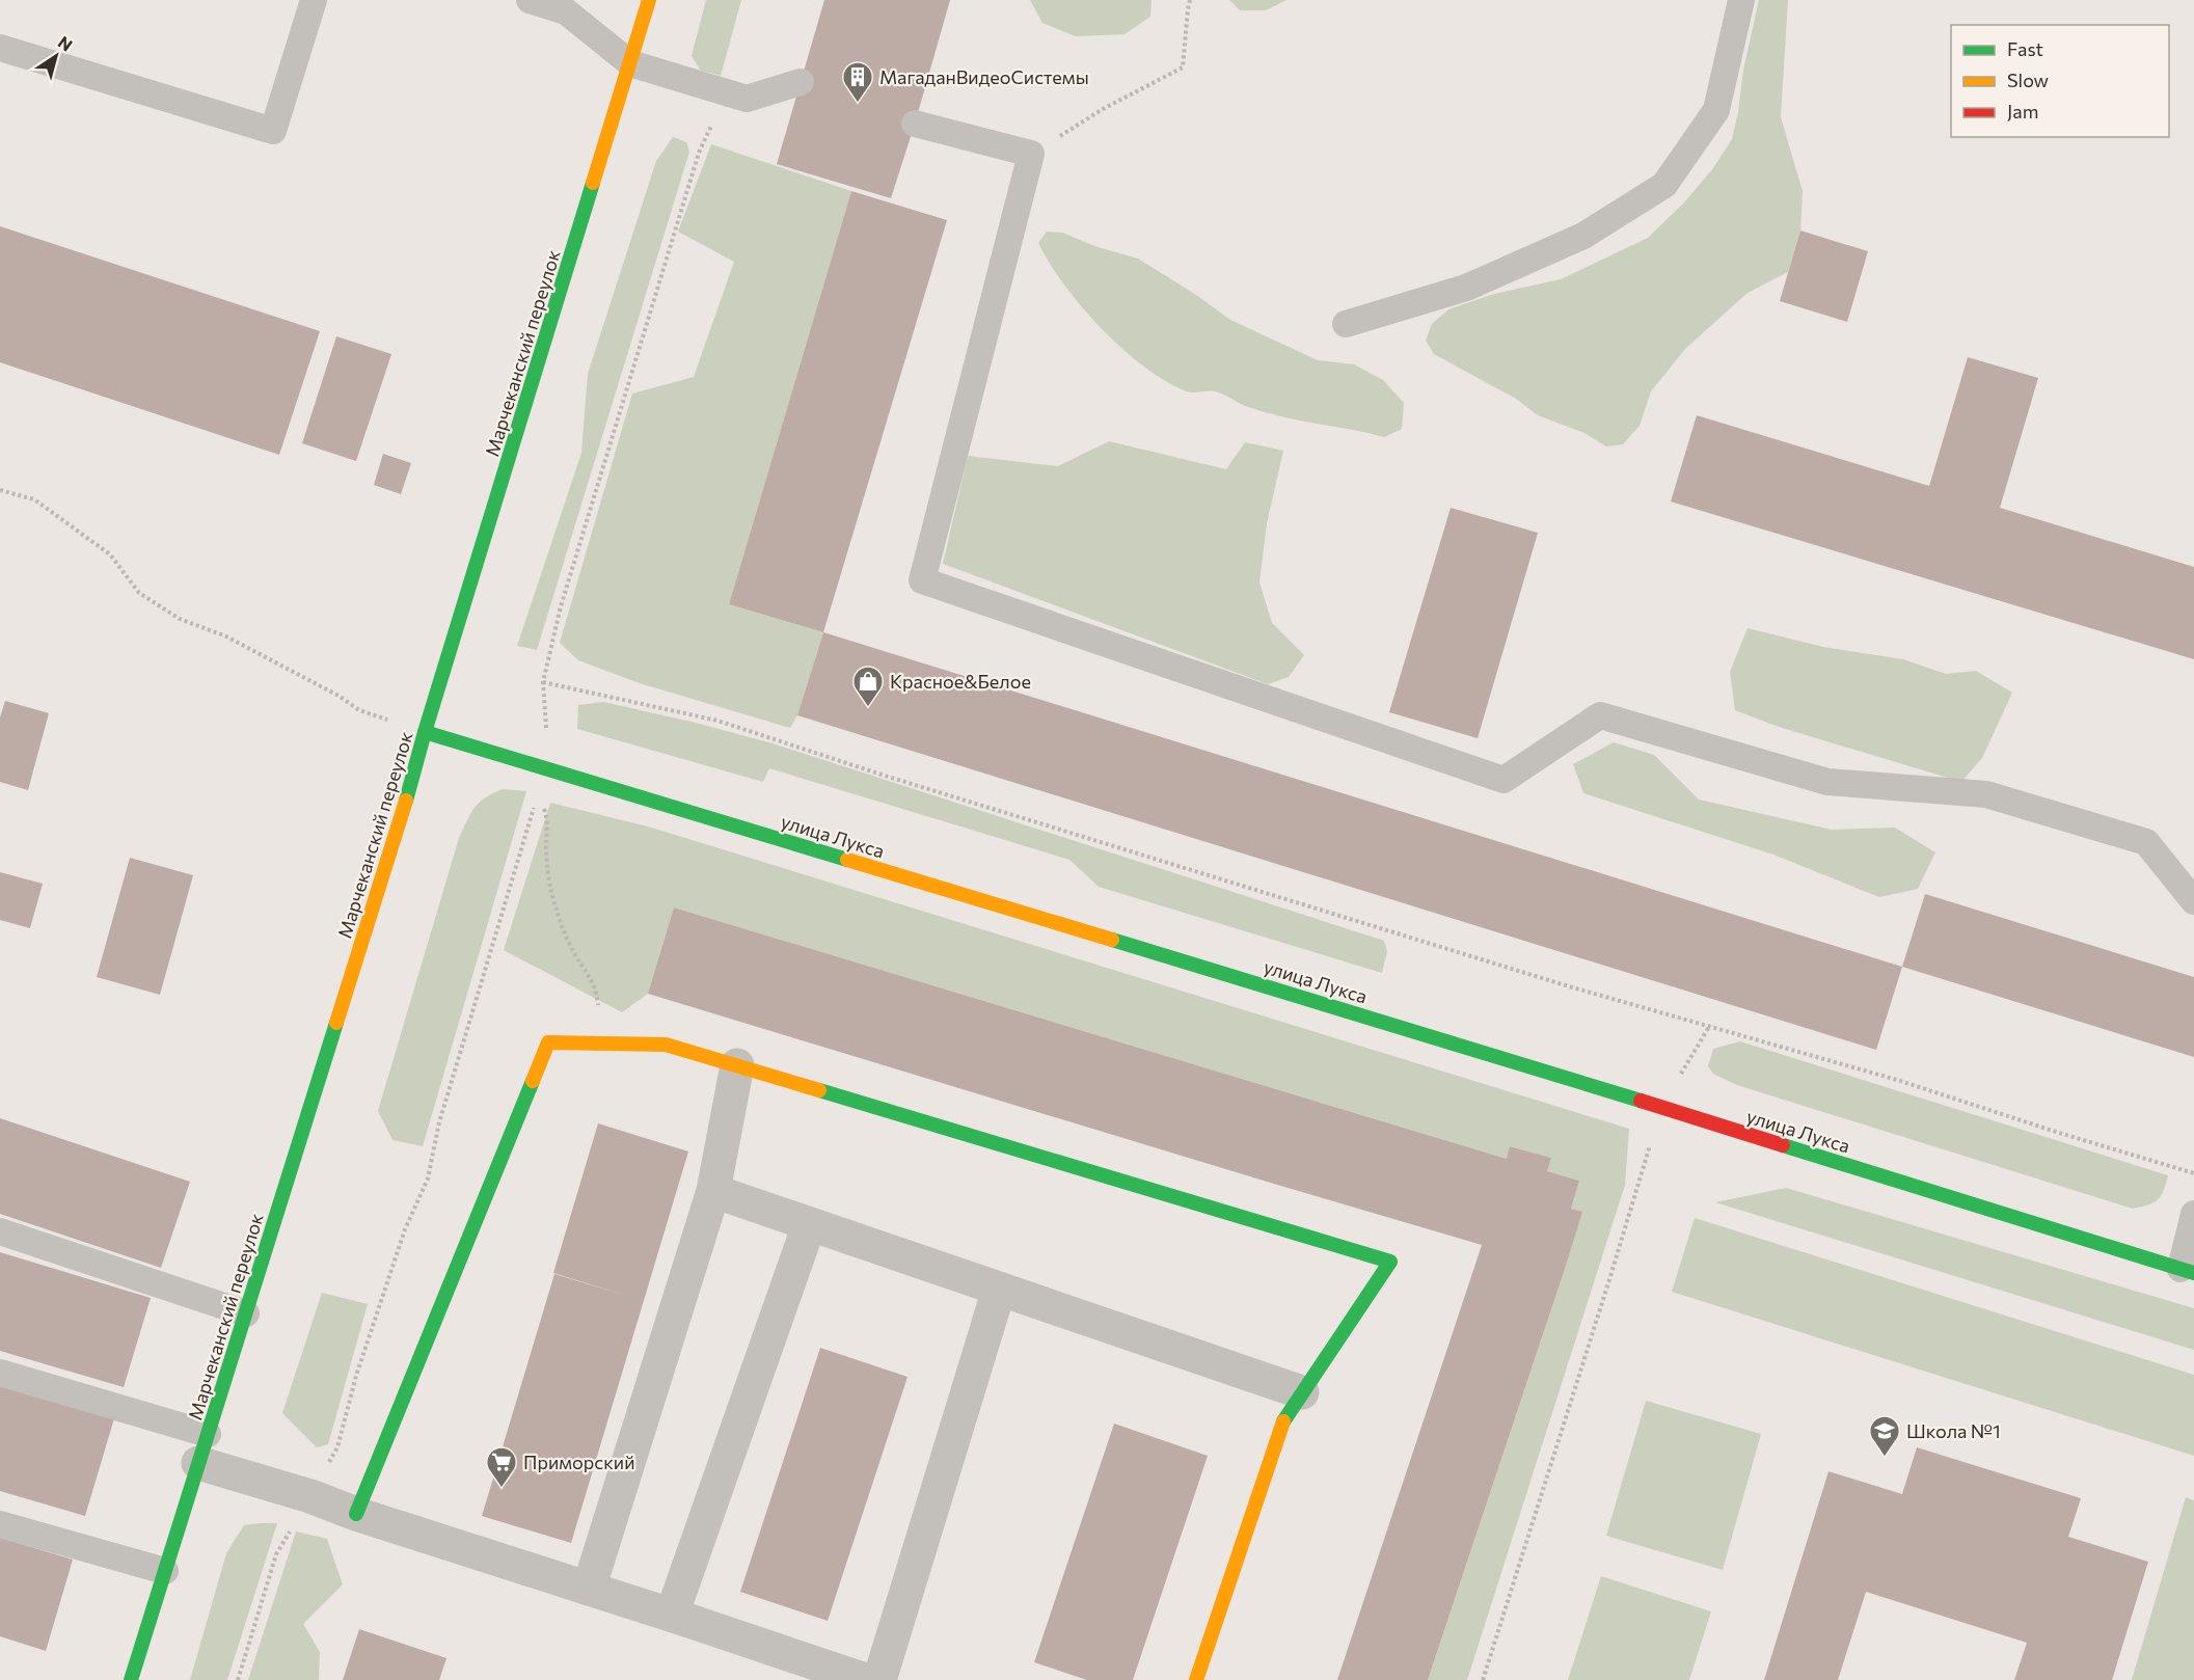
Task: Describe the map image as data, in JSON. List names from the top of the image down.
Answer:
{
  "streets": {
    "street": ["Марчеканский переулок", "улица Лукса"]
  },
  "crossings": [
    ["Марчеканский переулок", "улица Лукса"]
  ],
  "places": {
    "building": ["МагаданВидеоСистемы"],
    "shop": ["Красное&Белое"],
    "school or university": ["Школа №1"],
    "supermarket": ["Приморский"]
  },
  "legend": ["Fast", "Slow", "Jam"],
  "north": "top right"
}
